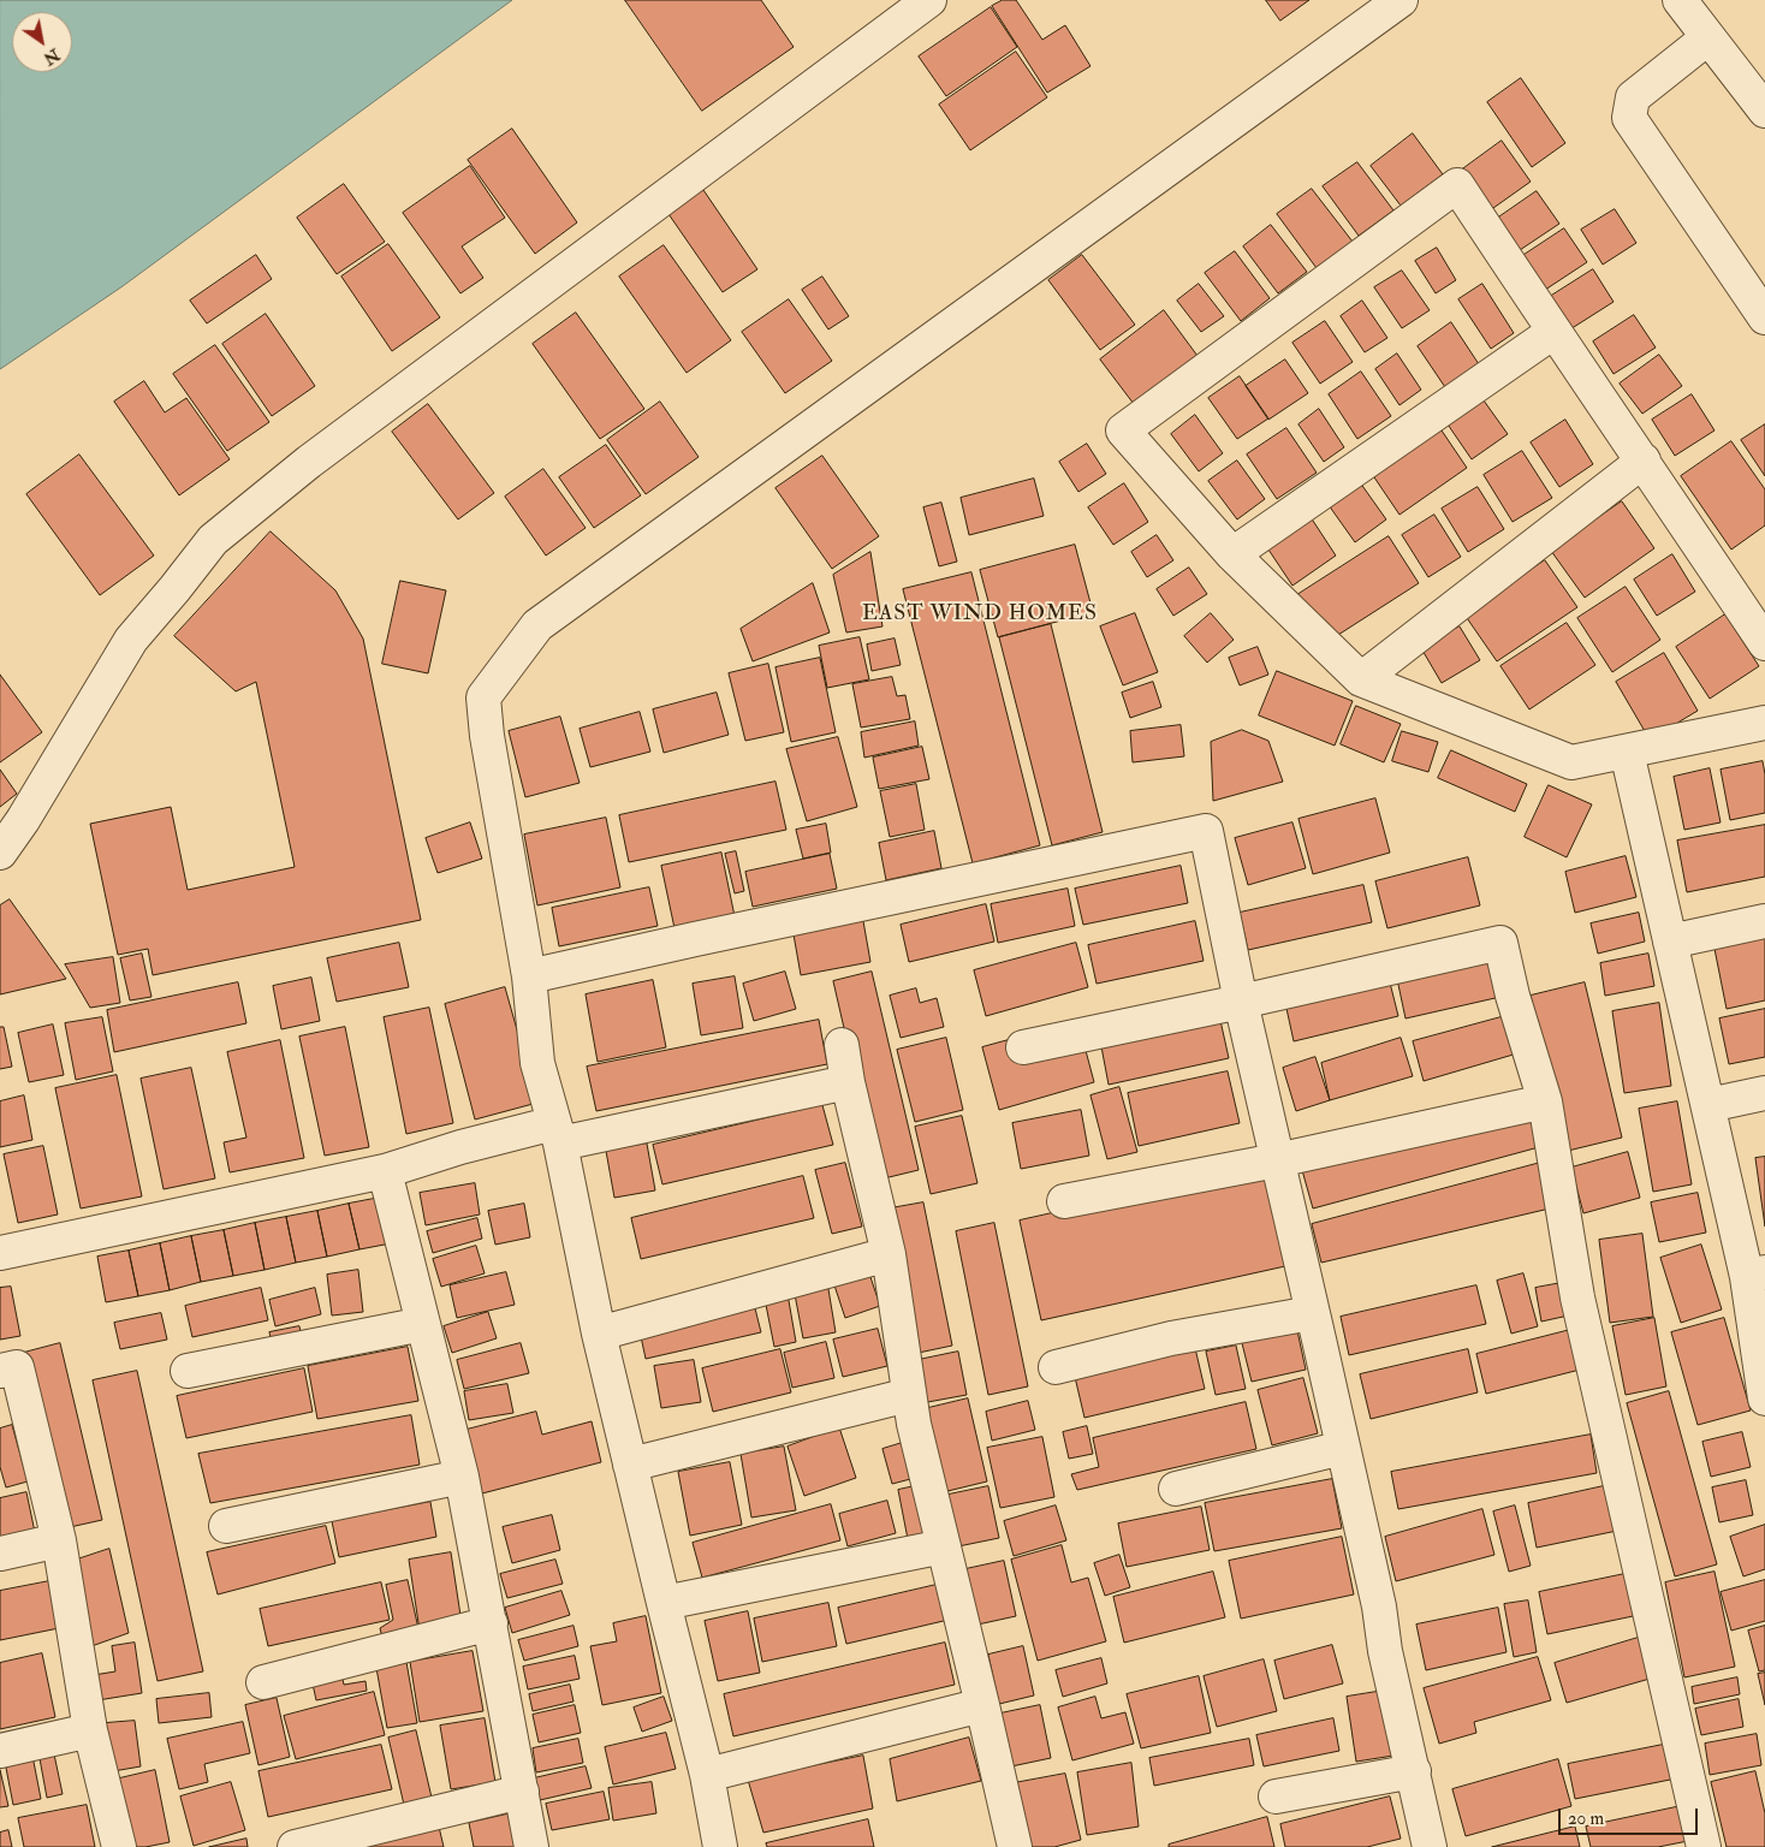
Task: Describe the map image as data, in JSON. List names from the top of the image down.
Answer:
{
  "districts": ["EAST WIND HOMES"],
  "scale_bar": "20 m",
  "north": "bottom right"
}
